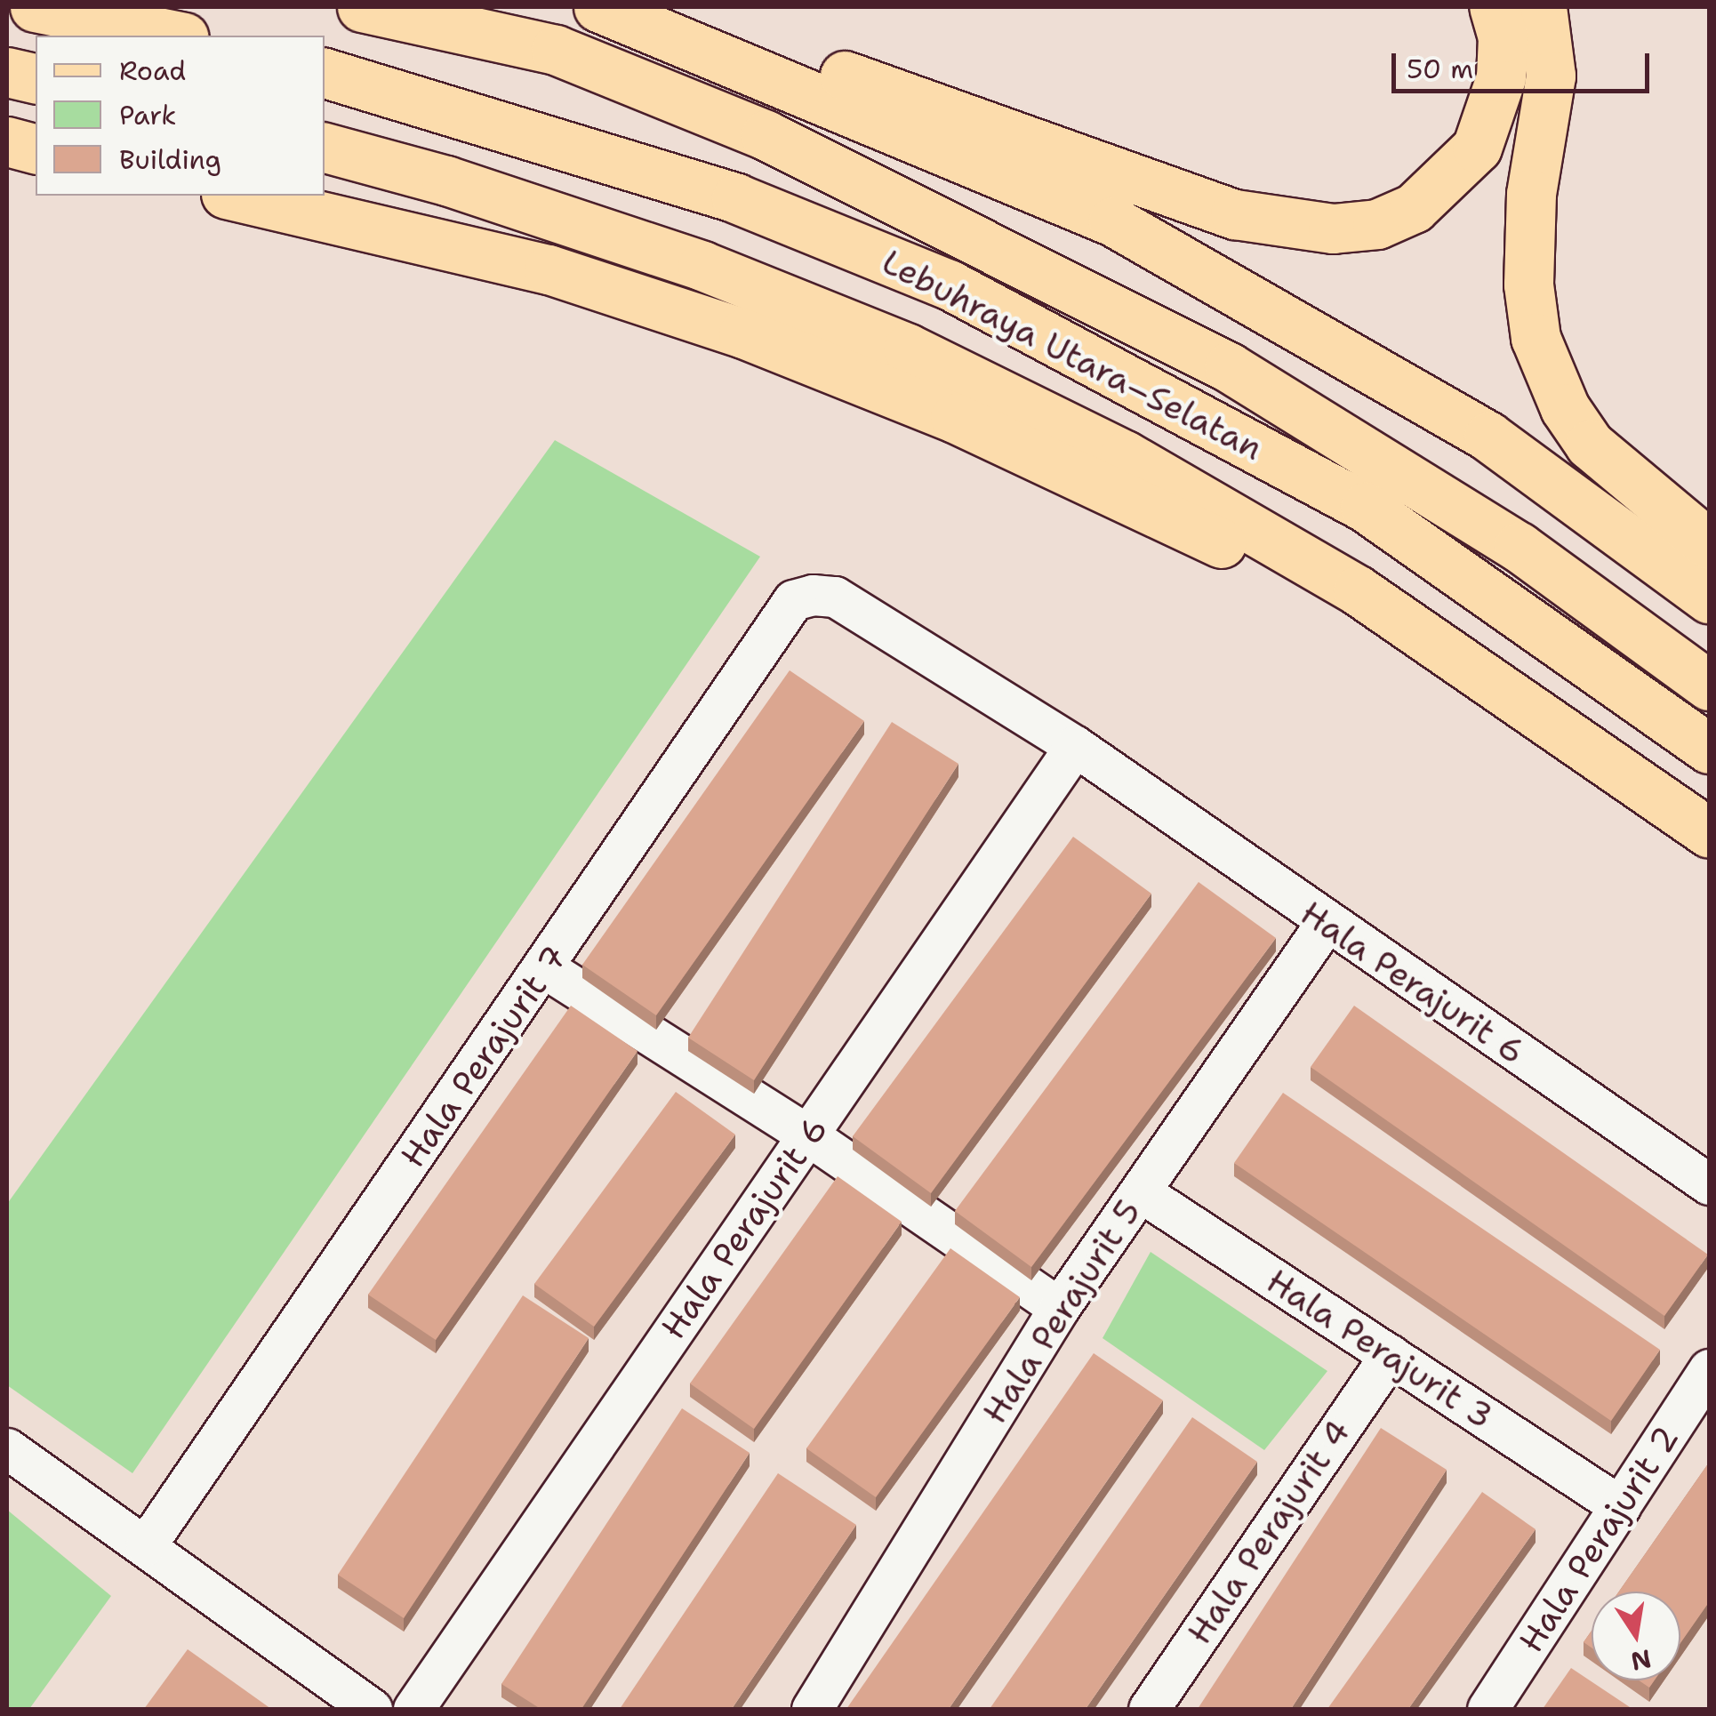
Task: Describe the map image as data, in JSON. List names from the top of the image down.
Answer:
{
  "streets": {
    "main road": ["Lebuhraya Utara–Selatan"],
    "street": [
      "Hala Perajurit 6",
      "Hala Perajurit 7",
      "Hala Perajurit 5",
      "Hala Perajurit 3",
      "Hala Perajurit 4",
      "Hala Perajurit 2"
    ]
  },
  "crossings": [
    ["Hala Perajurit 6", "Hala Perajurit 7"],
    ["Hala Perajurit 6", "Hala Perajurit 5"],
    ["Hala Perajurit 5", "Hala Perajurit 3"],
    ["Hala Perajurit 3", "Hala Perajurit 4"],
    ["Hala Perajurit 3", "Hala Perajurit 2"]
  ],
  "legend": ["Road", "Park", "Building"],
  "scale_bar": "50 m",
  "north": "bottom"
}
